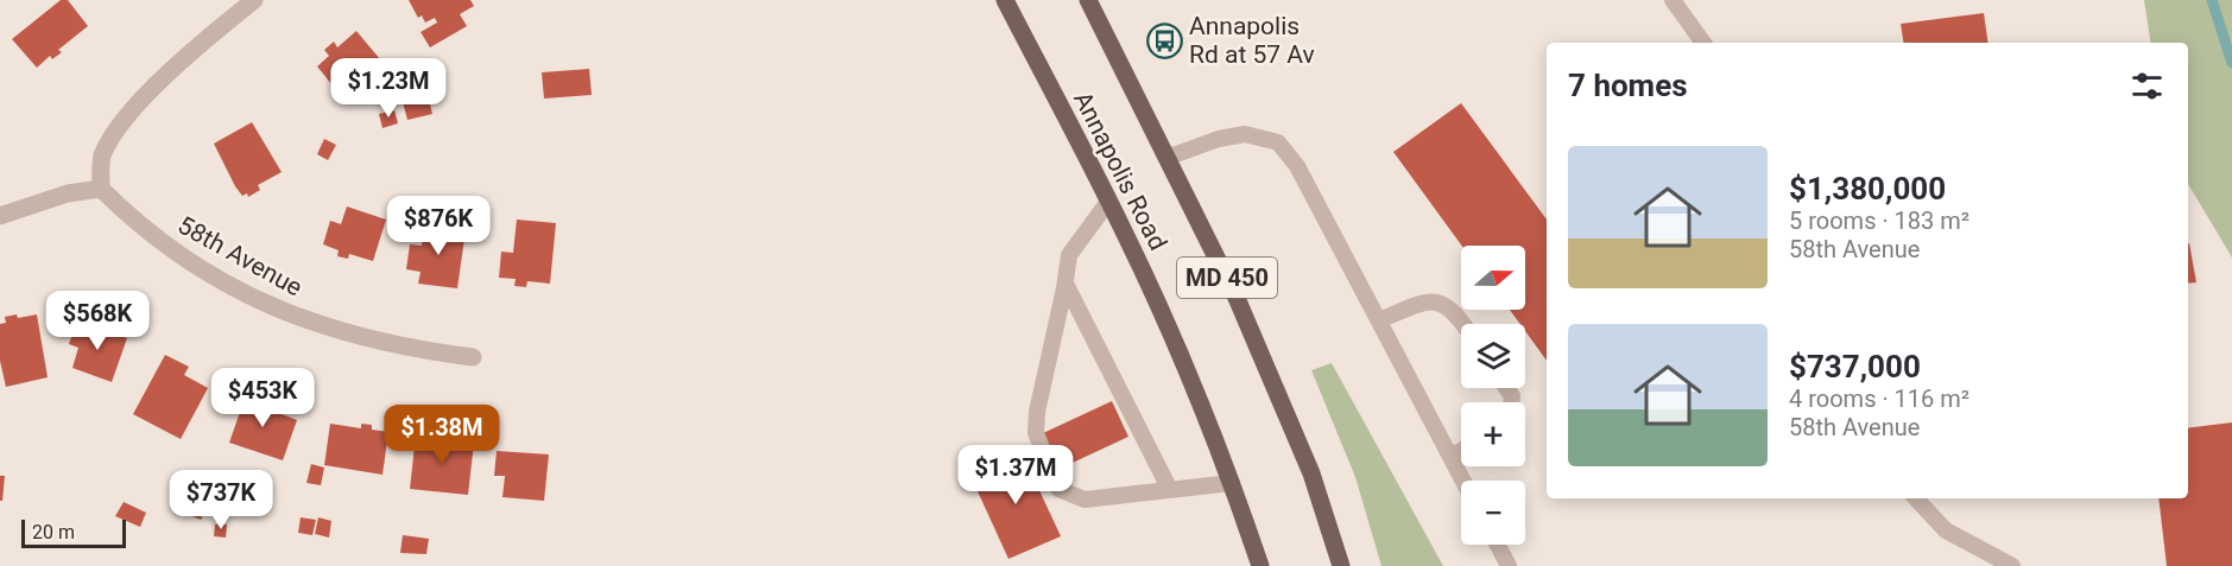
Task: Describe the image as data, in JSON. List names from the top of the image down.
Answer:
{
  "streets": {
    "main road": ["Annapolis Road", "MD 450"],
    "street": ["58th Avenue"]
  },
  "places": {
    "bus stop": ["Annapolis Rd at 57 Av"]
  },
  "scale_bar": "20 m",
  "north": "right",
  "page": {
    "heading": "7 homes",
    "price": [
      "$1.23M",
      "$876K",
      "$568K",
      "$453K",
      "$1.38M",
      "$1.37M",
      "$737K"
    ],
    "list": [
      {
        "name": "$1,380,000",
        "note": "5 rooms · 183 m² · 58th Avenue"
      },
      {
        "name": "$737,000",
        "note": "4 rooms · 116 m² · 58th Avenue"
      }
    ],
    "map_buttons": ["+", "−"],
    "scale": "20 m"
  }
}
